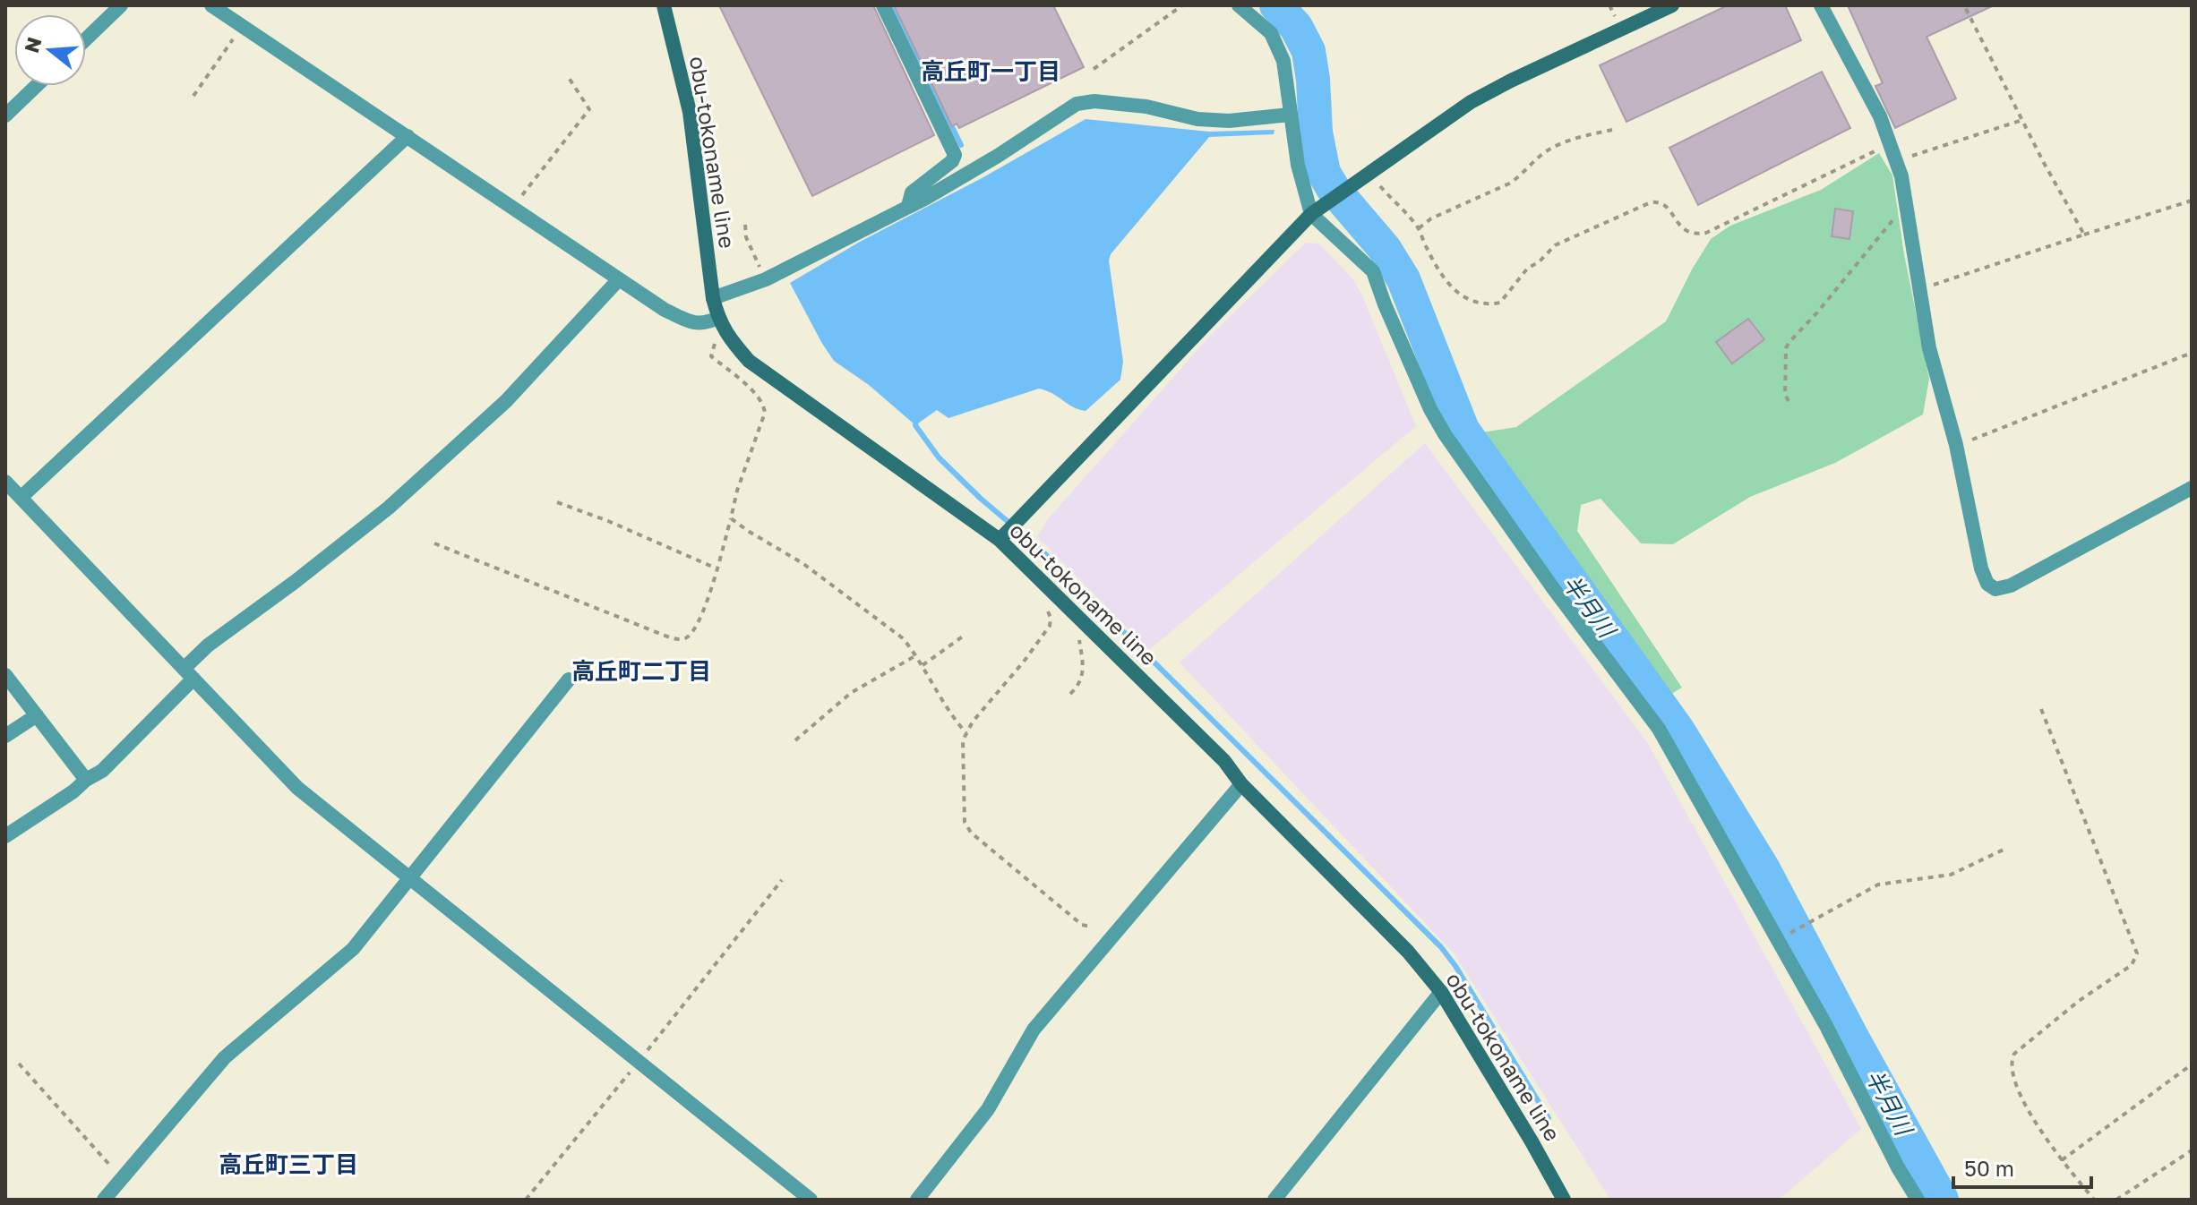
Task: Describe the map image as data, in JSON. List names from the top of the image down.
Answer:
{
  "streets": {
    "main road": ["obu-tokoname line"]
  },
  "districts": ["高丘町一丁目", "高丘町二丁目", "高丘町三丁目"],
  "water": ["半月川"],
  "scale_bar": "50 m",
  "north": "left"
}
